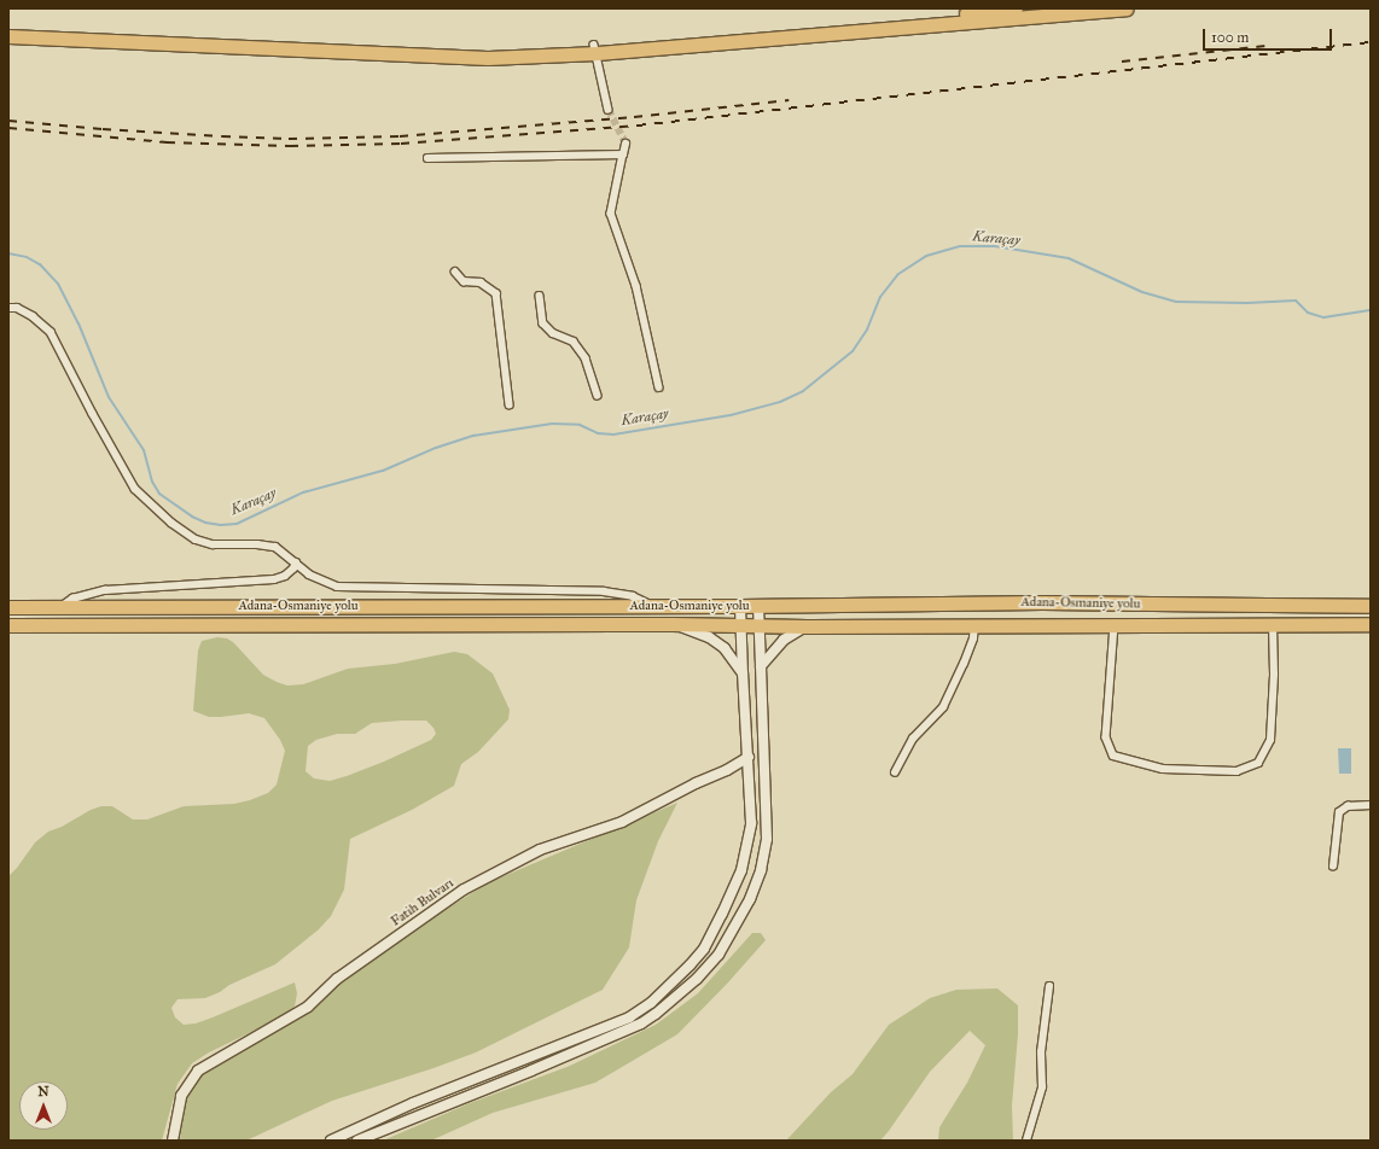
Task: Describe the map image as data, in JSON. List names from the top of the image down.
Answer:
{
  "streets": {
    "highway": ["Adana-Osmaniye yolu"],
    "street": ["Fatih Bulvarı"]
  },
  "water": ["Karaçay"],
  "scale_bar": "100 m",
  "north": "top"
}
